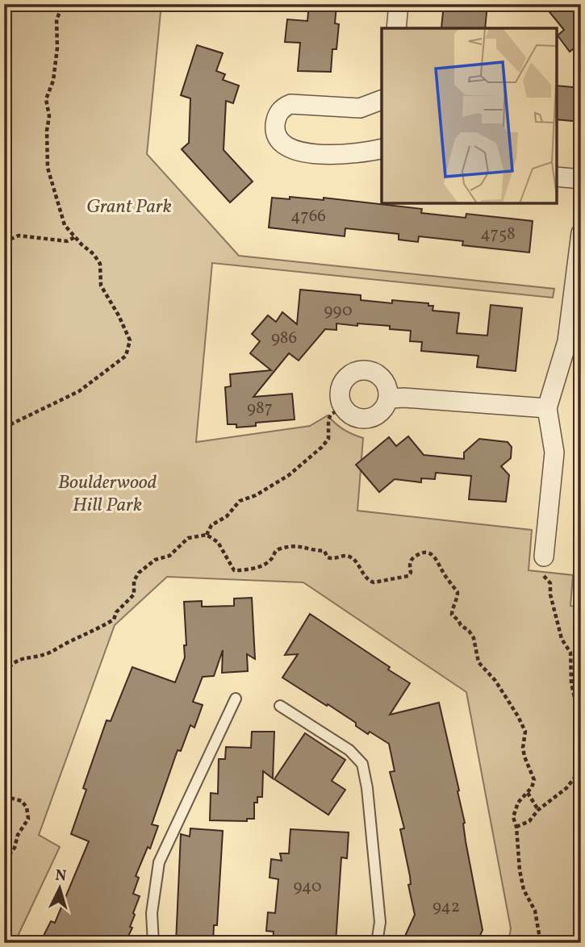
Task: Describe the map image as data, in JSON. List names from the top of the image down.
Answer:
{
  "parks": ["Grant Park", "Boulderwood Hill Park"],
  "house_numbers": [
    "4766",
    "4758",
    "990",
    "986",
    "987",
    "940",
    "942"
  ],
  "north": "top"
}
